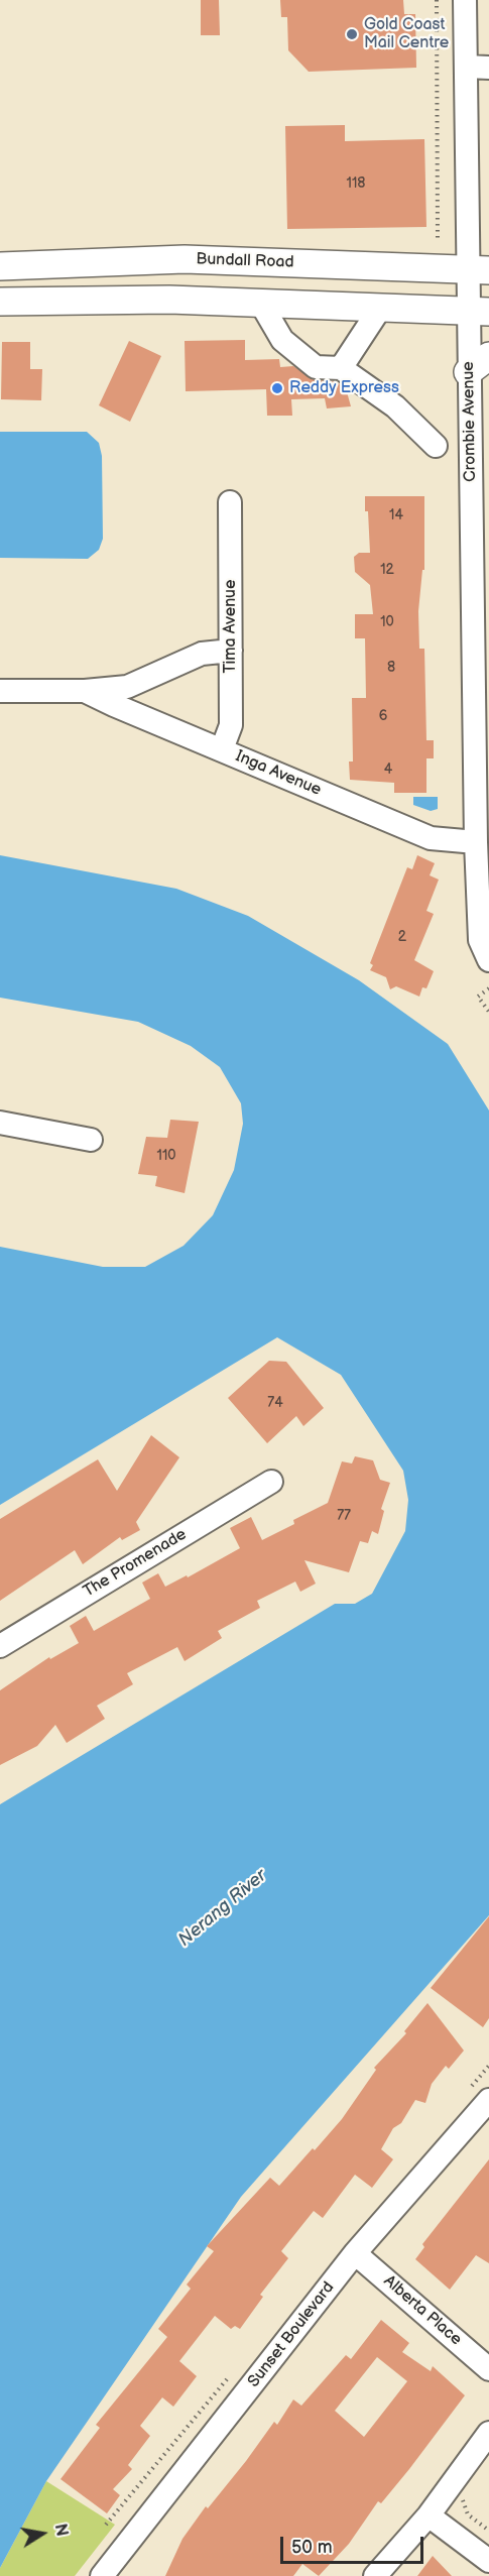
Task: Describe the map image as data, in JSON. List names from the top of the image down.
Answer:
{
  "streets": {
    "main road": ["Bundall Road"],
    "street": [
      "Crombie Avenue",
      "Tima Avenue",
      "Inga Avenue",
      "The Promenade",
      "Alberta Place",
      "Sunset Boulevard"
    ]
  },
  "crossings": [
    ["Bundall Road", "Crombie Avenue"],
    ["Crombie Avenue", "Inga Avenue"],
    ["Tima Avenue", "Inga Avenue"],
    ["Alberta Place", "Sunset Boulevard"]
  ],
  "water": ["Nerang River"],
  "places": ["Gold Coast Mail Centre", "Reddy Express"],
  "house_numbers": [
    "118",
    "14",
    "12",
    "10",
    "8",
    "6",
    "4",
    "2",
    "110",
    "74",
    "77"
  ],
  "scale_bar": "50 m",
  "north": "right"
}
